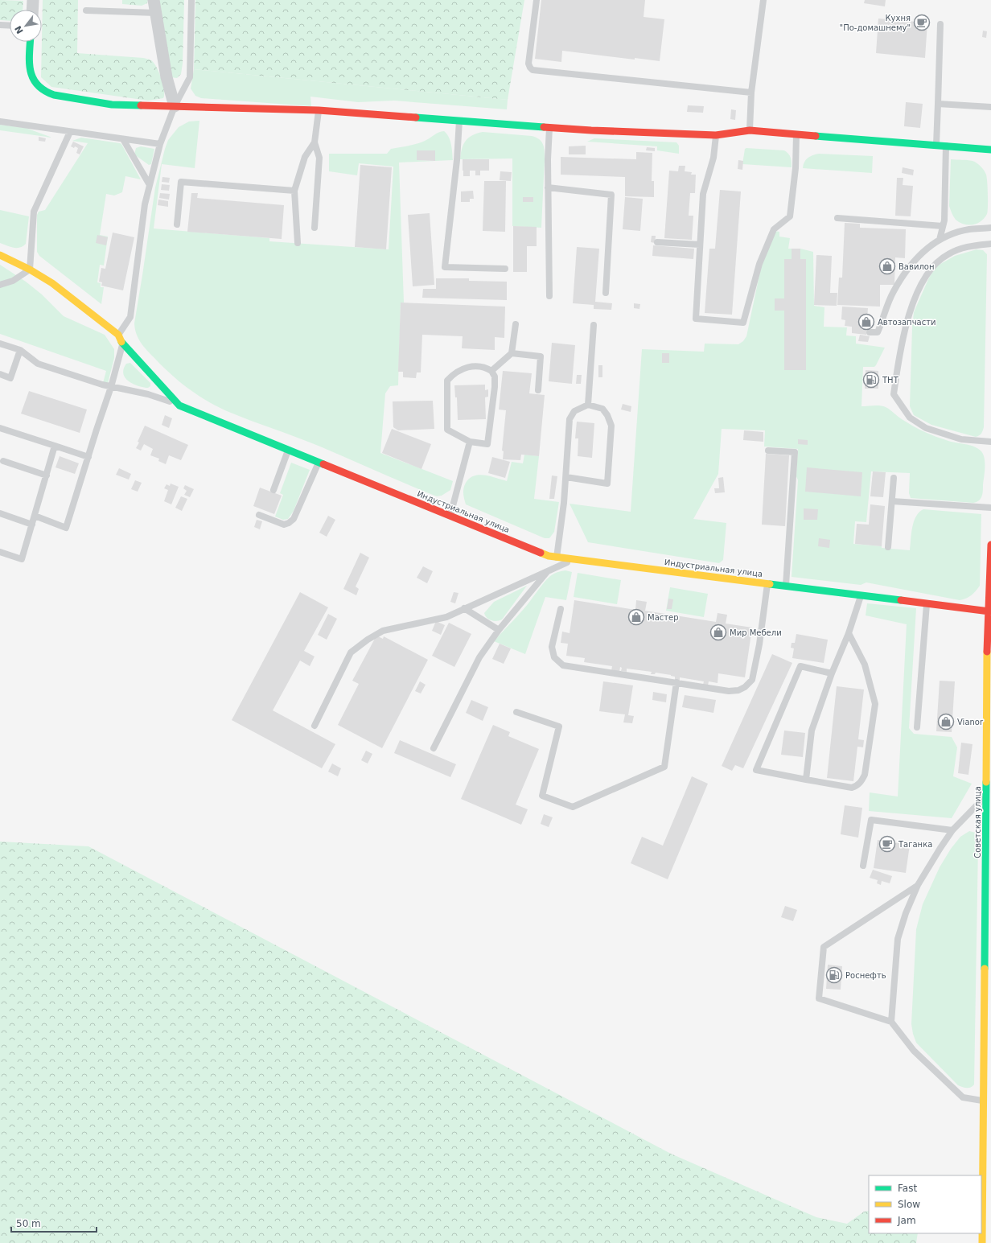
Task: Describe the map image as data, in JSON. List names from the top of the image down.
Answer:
{
  "streets": {
    "street": ["Индустриальная улица", "Советская улица"]
  },
  "crossings": [
    ["Индустриальная улица", "Советская улица"]
  ],
  "places": {
    "cafe": ["Кухня \"По-домашнему\"", "Таганка"],
    "shop": [
      "Вавилон",
      "Автозапчасти",
      "Мастер",
      "Мир Мебели",
      "Vianor"
    ],
    "fuel station": ["ТНТ", "Роснефть"]
  },
  "legend": ["Fast", "Slow", "Jam"],
  "scale_bar": "50 m",
  "north": "bottom left"
}
